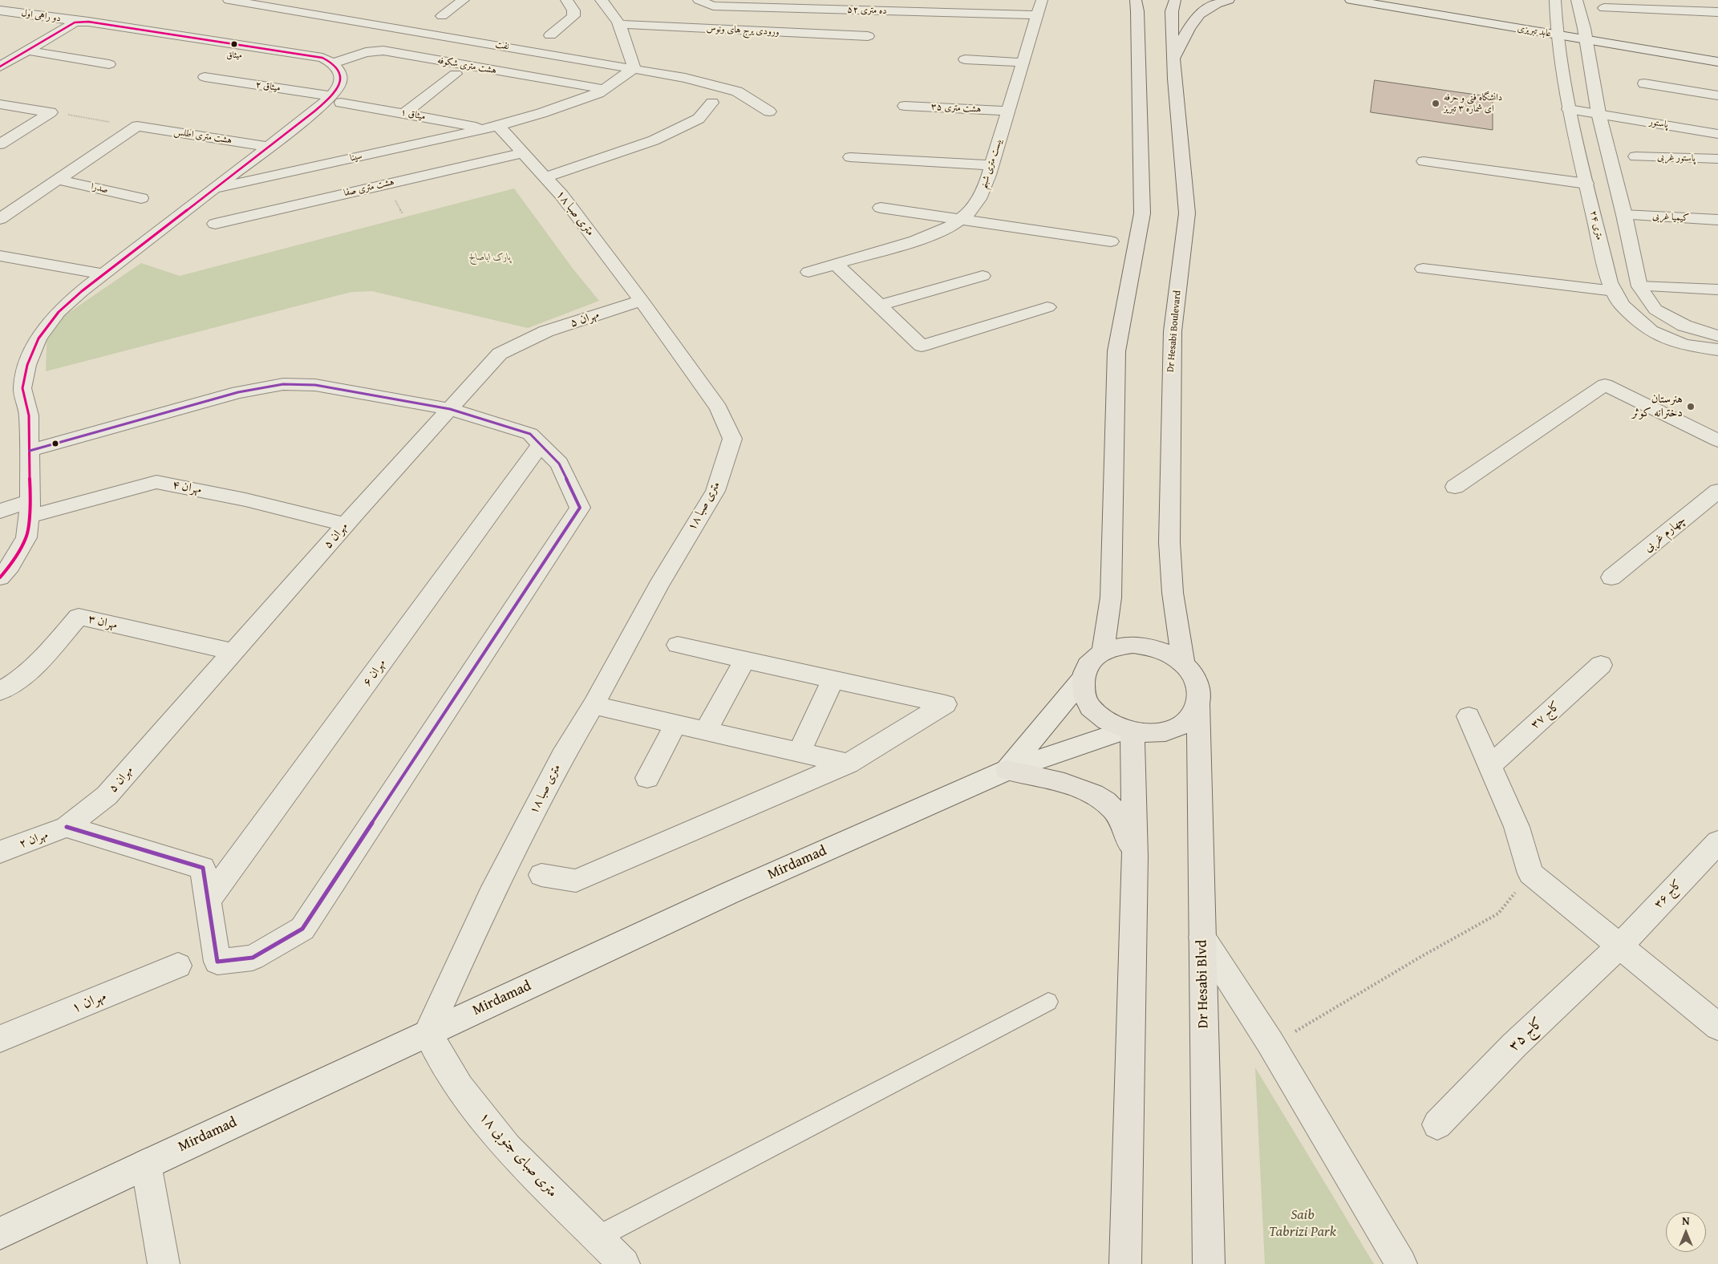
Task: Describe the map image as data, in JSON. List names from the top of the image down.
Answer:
{
  "streets": {
    "main road": ["Dr Hesabi Boulevard", "Dr Hesabi Blvd"],
    "street": [
      "ده متری ۵۲",
      "دو راهی اول",
      "ورودی یرج های ونوس",
      "عابد تبریزی",
      "نفت",
      "هشت متری شکوفه",
      "میثاق ۲",
      "هشت متری ۳۵",
      "میثاق ۱",
      "پاستور",
      "هشت متری اطلس",
      "سینا",
      "پاستور غربی",
      "بیست متری شبنم",
      "هشت متری صفا",
      "صدرا",
      "متری صبا ۱۸",
      "کیمیا غربی",
      "۲۴ متری",
      "مهران ۵",
      "مهران ۴",
      "چهارم غربی",
      "مهران ۳",
      "مهران ۶",
      "کاج ۳۷",
      "مهران ۲",
      "Mirdamad",
      "کاج ۳۶",
      "مهران ۱",
      "کاج ۳۵",
      "۱۸ متری صبای جنوبی"
    ]
  },
  "crossings": [
    ["ده متری ۵۲", "بیست متری شبنم"],
    ["دو راهی اول", "هشت متری شکوفه"],
    ["عابد تبریزی", "۲۴ متری"],
    ["میثاق ۲", "میثاق ۱"],
    ["هشت متری ۳۵", "بیست متری شبنم"],
    ["میثاق ۱", "سینا"],
    ["میثاق ۱", "متری صبا ۱۸"],
    ["پاستور", "۲۴ متری"],
    ["سینا", "متری صبا ۱۸"],
    ["هشت متری صفا", "متری صبا ۱۸"],
    ["متری صبا ۱۸", "مهران ۵"],
    ["متری صبا ۱۸", "Mirdamad"],
    ["متری صبا ۱۸", "۱۸ متری صبای جنوبی"],
    ["مهران ۵", "مهران ۴"],
    ["مهران ۵", "مهران ۳"],
    ["مهران ۵", "مهران ۲"],
    ["Dr Hesabi Boulevard", "Mirdamad"],
    ["Dr Hesabi Boulevard", "Dr Hesabi Blvd"],
    ["Mirdamad", "Dr Hesabi Blvd"],
    ["Mirdamad", "۱۸ متری صبای جنوبی"],
    ["کاج ۳۶", "کاج ۳۵"]
  ],
  "parks": ["پارک اباصالح", "Saib Tabrizi Park"],
  "places": ["میثاق", "دانشگاه فنی و حرفه ای شماره ۳ تبریز", "هنرستان دخترانه کوثر"],
  "north": "top"
}
